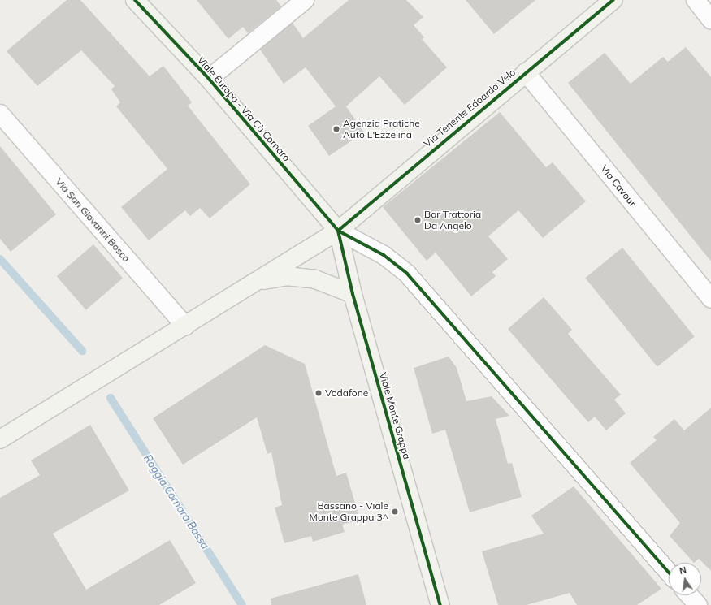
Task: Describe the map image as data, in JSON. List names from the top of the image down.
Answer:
{
  "streets": {
    "street": [
      "Via Tenente Edoardo Velo",
      "Viale Europa - Via Cà Cornaro",
      "Via Cavour",
      "Via San Giovanni Bosco",
      "Viale Monte Grappa"
    ]
  },
  "crossings": [
    ["Via Tenente Edoardo Velo", "Viale Europa - Via Cà Cornaro"],
    ["Via Tenente Edoardo Velo", "Via Cavour"],
    ["Via Tenente Edoardo Velo", "Viale Monte Grappa"],
    ["Viale Europa - Via Cà Cornaro", "Viale Monte Grappa"]
  ],
  "water": ["Roggia Cornara Bassa"],
  "places": [
    "Agenzia Pratiche Auto L'Ezzelina",
    "Bar Trattoria Da Angelo",
    "Vodafone",
    "Bassano - Viale Monte Grappa 3^"
  ],
  "north": "top"
}
